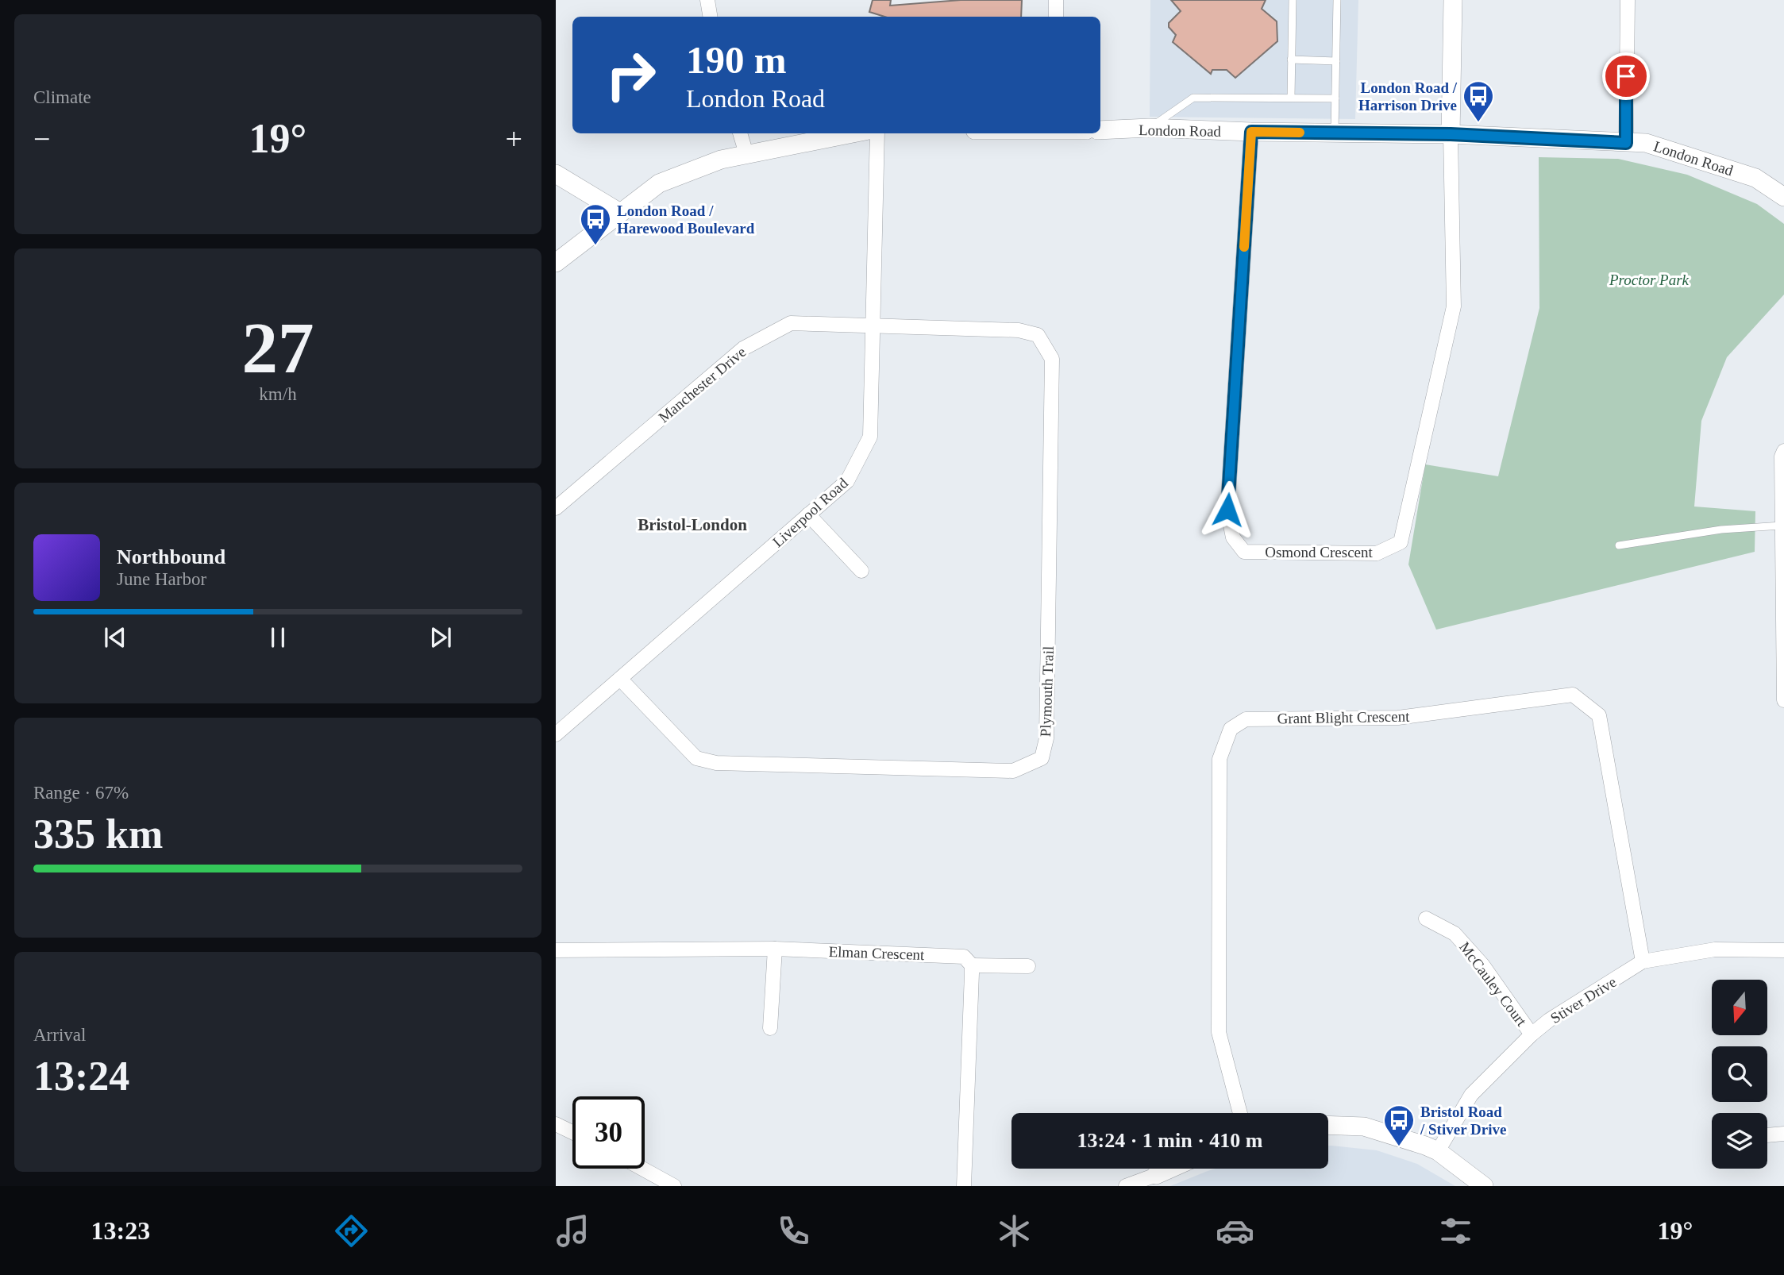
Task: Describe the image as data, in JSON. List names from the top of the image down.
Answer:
{
  "streets": {
    "street": [
      "London Road",
      "Manchester Drive",
      "Liverpool Road",
      "Osmond Crescent",
      "Plymouth Trail",
      "Grant Blight Crescent",
      "Elman Crescent",
      "McCauley Court",
      "Stiver Drive"
    ]
  },
  "crossings": [
    ["London Road", "Osmond Crescent"],
    ["Manchester Drive", "Liverpool Road"],
    ["Manchester Drive", "Plymouth Trail"],
    ["Liverpool Road", "Plymouth Trail"],
    ["Grant Blight Crescent", "Stiver Drive"],
    ["McCauley Court", "Stiver Drive"]
  ],
  "districts": ["Bristol-London"],
  "parks": ["Proctor Park"],
  "places": {
    "bus stop": ["London Road / Harrison Drive", "London Road / Harewood Boulevard", "Bristol Road / Stiver Drive"]
  },
  "north": "bottom",
  "page": {
    "tile": [
      "Climate",
      ["27", "km/h"],
      ["Range · 67%", "335 km"],
      ["Arrival", "13:24"]
    ],
    "turn": ["190 m", "London Road"],
    "heat": ["−", "19°", "+"],
    "song": ["Northbound", "June Harbor"],
    "limit": "30",
    "trip": "13:24 · 1 min · 410 m",
    "tabs": ["13:23", "19°"]
  }
}
